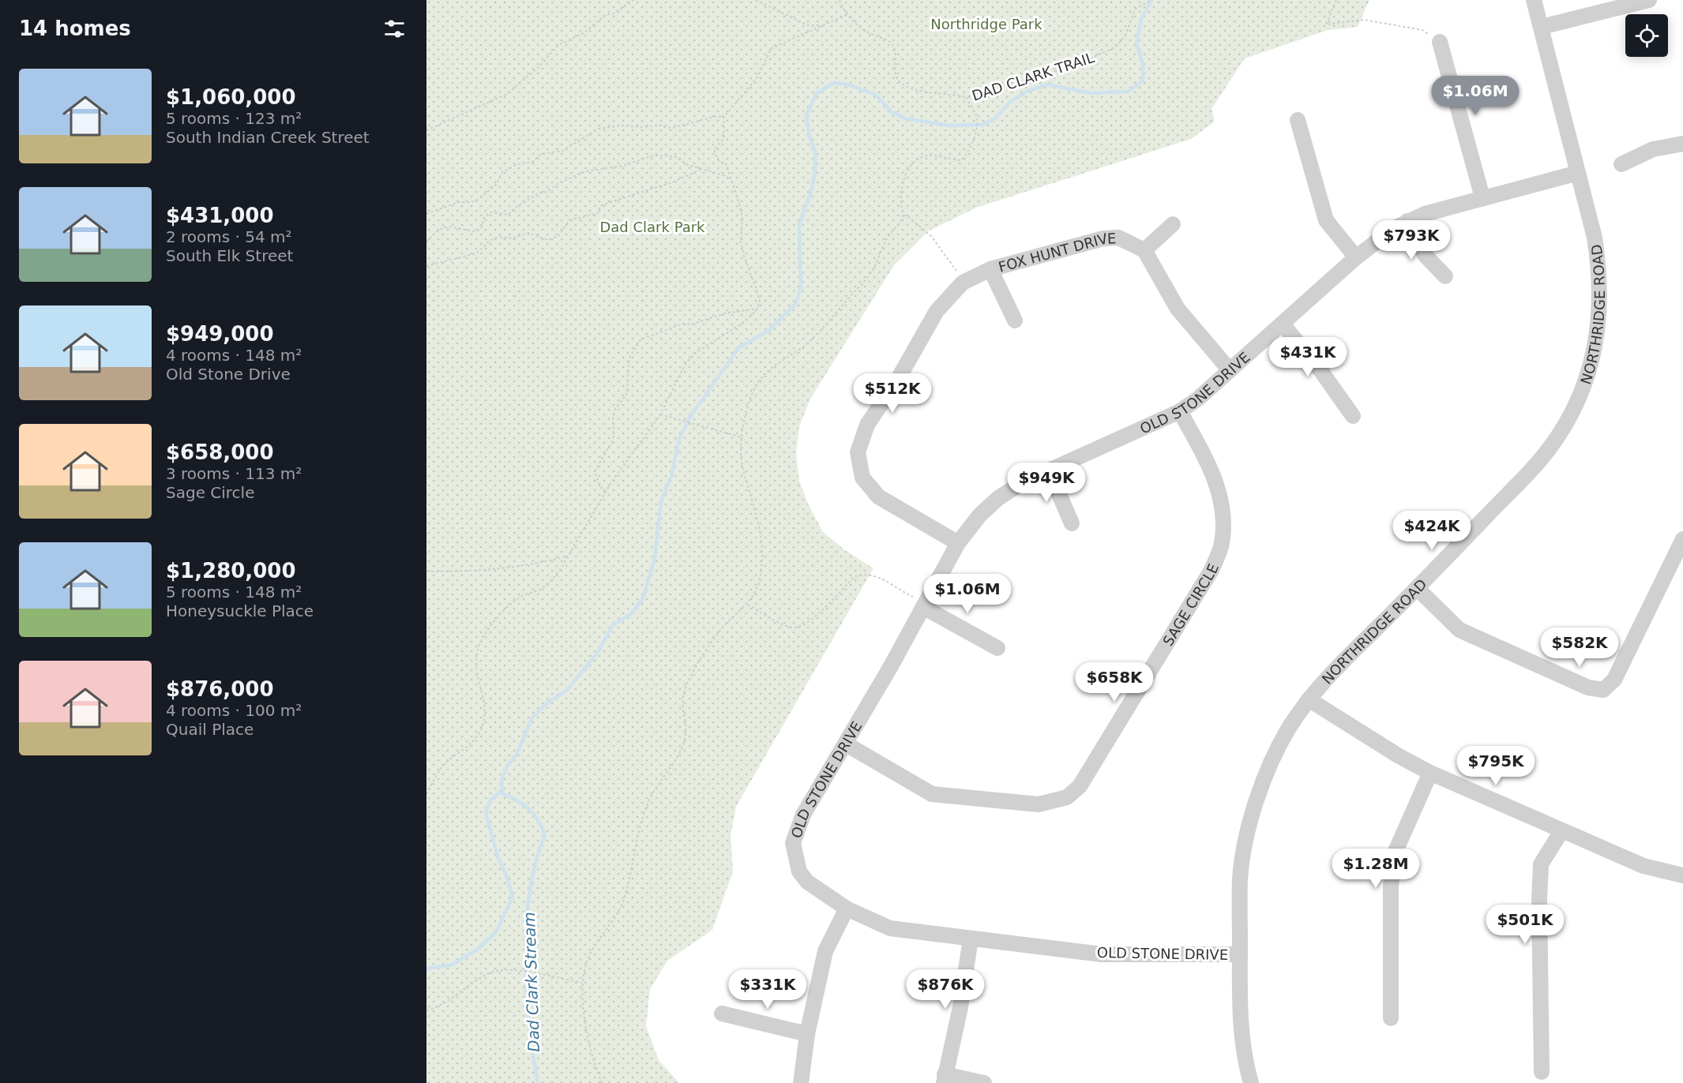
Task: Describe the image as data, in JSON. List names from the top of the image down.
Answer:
{
  "streets": {
    "street": [
      "FOX HUNT DRIVE",
      "NORTHRIDGE ROAD",
      "OLD STONE DRIVE",
      "SAGE CIRCLE"
    ],
    "path": ["DAD CLARK TRAIL"]
  },
  "crossings": [
    ["NORTHRIDGE ROAD", "OLD STONE DRIVE"],
    ["OLD STONE DRIVE", "SAGE CIRCLE"]
  ],
  "water": ["Dad Clark Stream"],
  "parks": ["Northridge Park", "Dad Clark Park"],
  "page": {
    "heading": "14 homes",
    "list": [
      {
        "name": "$1,060,000",
        "note": "5 rooms · 123 m² · South Indian Creek Street"
      },
      {
        "name": "$431,000",
        "note": "2 rooms · 54 m² · South Elk Street"
      },
      {
        "name": "$949,000",
        "note": "4 rooms · 148 m² · Old Stone Drive"
      },
      {
        "name": "$658,000",
        "note": "3 rooms · 113 m² · Sage Circle"
      },
      {
        "name": "$1,280,000",
        "note": "5 rooms · 148 m² · Honeysuckle Place"
      },
      {
        "name": "$876,000",
        "note": "4 rooms · 100 m² · Quail Place"
      }
    ],
    "price": [
      "$1.06M",
      "$793K",
      "$431K",
      "$512K",
      "$949K",
      "$424K",
      "$1.06M",
      "$582K",
      "$658K",
      "$795K",
      "$1.28M",
      "$501K",
      "$331K",
      "$876K"
    ]
  }
}
